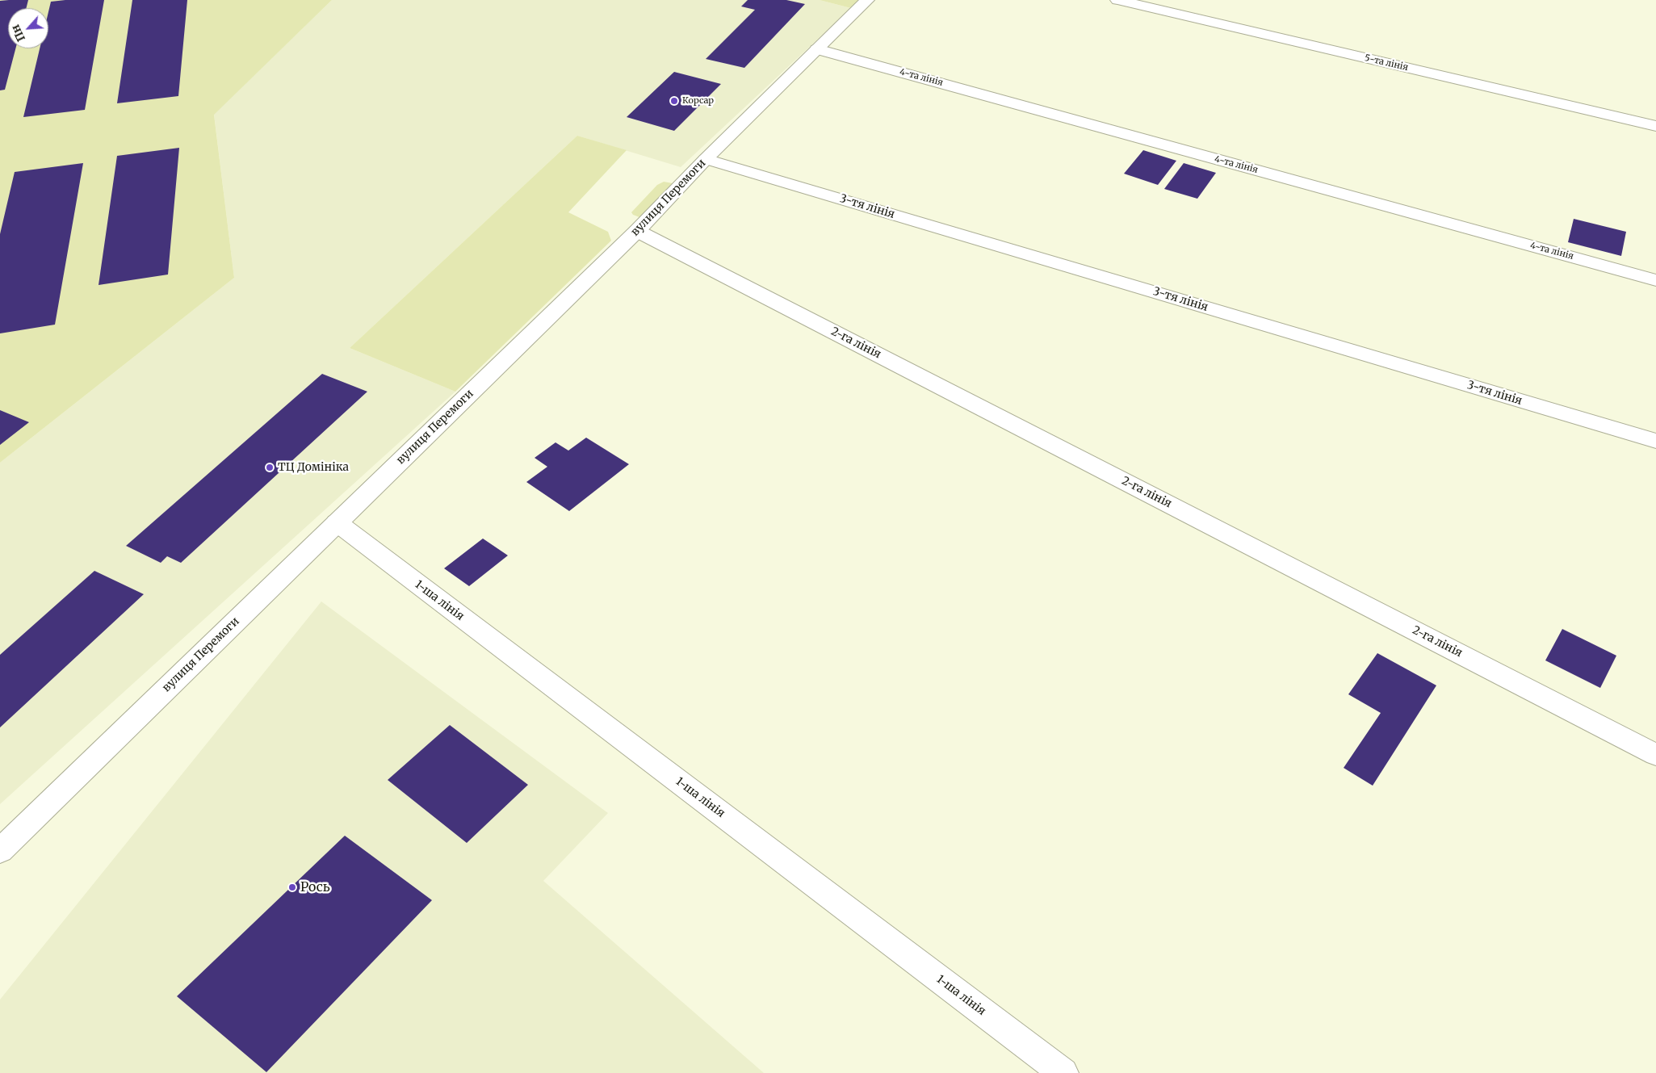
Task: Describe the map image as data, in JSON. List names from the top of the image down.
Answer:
{
  "streets": {
    "street": [
      "5-та лінія",
      "4-та лінія",
      "вулиця Перемоги",
      "3-тя лінія",
      "2-га лінія",
      "1-ша лінія"
    ]
  },
  "crossings": [
    ["4-та лінія", "вулиця Перемоги"],
    ["вулиця Перемоги", "3-тя лінія"],
    ["вулиця Перемоги", "2-га лінія"],
    ["вулиця Перемоги", "1-ша лінія"]
  ],
  "places": ["Корсар", "ТЦ Домініка", "Рось"],
  "north": "bottom left"
}
